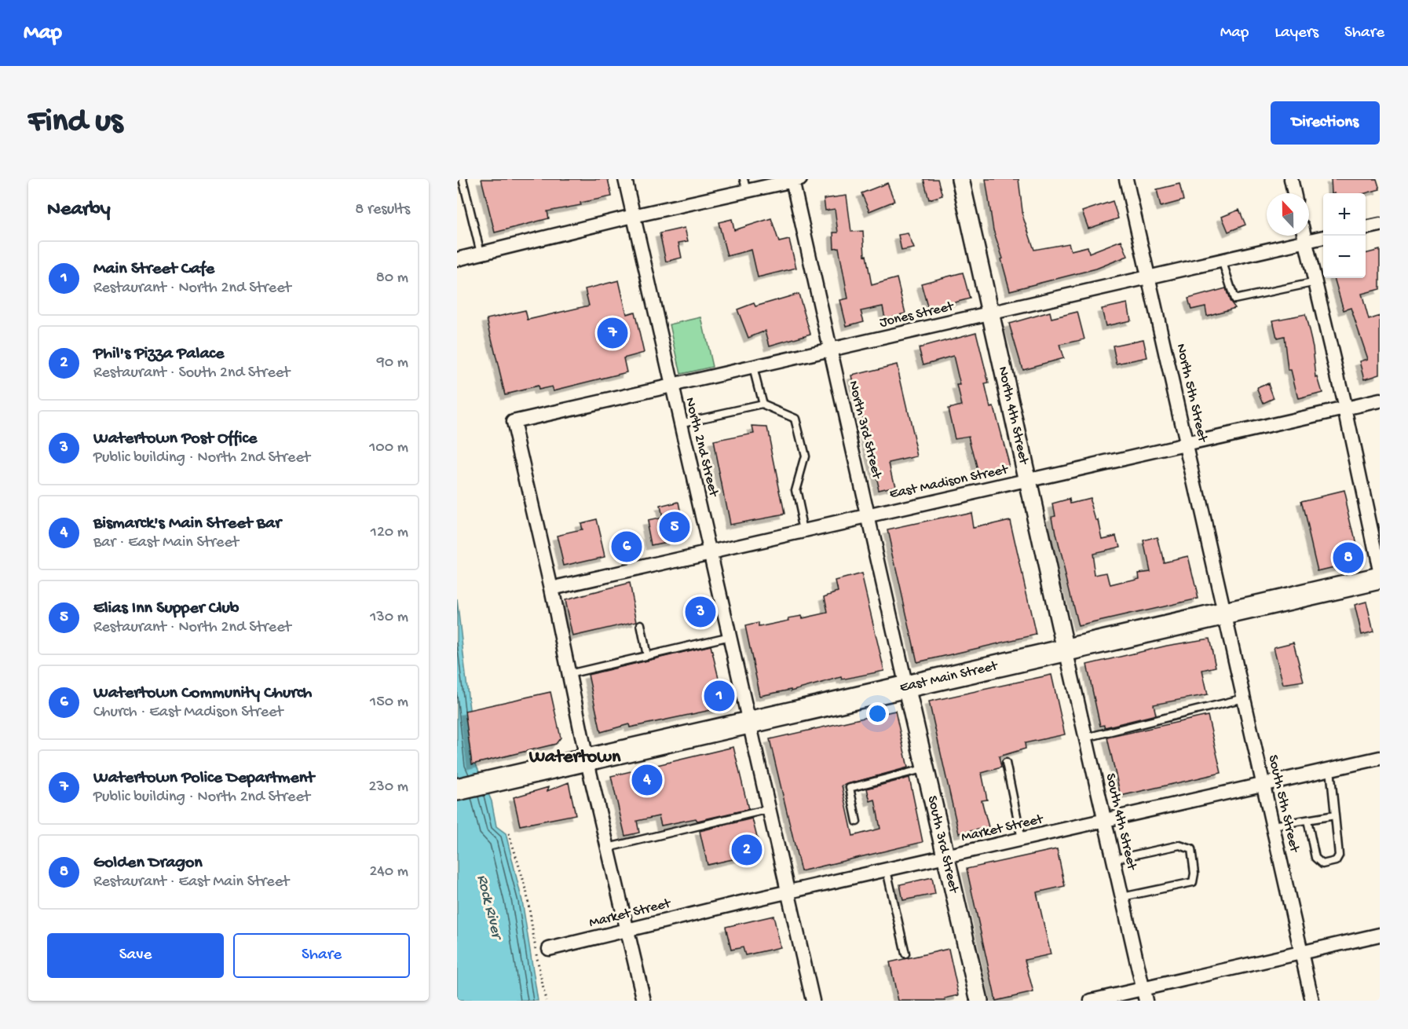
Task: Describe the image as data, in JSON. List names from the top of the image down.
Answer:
{
  "streets": {
    "main road": ["East Main Street"],
    "street": [
      "Jones Street",
      "North 5th Street",
      "North 4th Street",
      "North 3rd Street",
      "North 2nd Street",
      "East Madison Street",
      "South 5th Street",
      "South 4th Street",
      "Market Street",
      "South 3rd Street"
    ]
  },
  "crossings": [
    ["Jones Street", "North 5th Street"],
    ["Jones Street", "North 4th Street"],
    ["Jones Street", "North 3rd Street"],
    ["Jones Street", "North 2nd Street"],
    ["Jones Street", "East Madison Street"],
    ["North 5th Street", "East Madison Street"],
    ["North 5th Street", "East Main Street"],
    ["North 5th Street", "South 5th Street"],
    ["North 4th Street", "East Madison Street"],
    ["North 4th Street", "East Main Street"],
    ["North 4th Street", "South 4th Street"],
    ["North 3rd Street", "East Madison Street"],
    ["North 3rd Street", "East Main Street"],
    ["North 3rd Street", "South 3rd Street"],
    ["North 2nd Street", "East Madison Street"],
    ["North 2nd Street", "East Main Street"],
    ["North 2nd Street", "Market Street"],
    ["East Main Street", "South 5th Street"],
    ["East Main Street", "South 4th Street"],
    ["East Main Street", "South 3rd Street"],
    ["South 5th Street", "Market Street"],
    ["South 4th Street", "Market Street"],
    ["Market Street", "South 3rd Street"]
  ],
  "districts": ["Watertown"],
  "water": ["Rock River"],
  "north": "top",
  "page": {
    "header": "Map",
    "nav": ["Map", "Layers", "Share"],
    "buttons": [
      "Directions",
      ["Save", "Share"]
    ],
    "title": "Find us",
    "heading": ["Nearby", "8 results"],
    "map_buttons": ["+", "−"],
    "list": [
      {
        "mark": "1",
        "name": "Main Street Cafe",
        "note": "Restaurant · North 2nd Street",
        "value": "80 m"
      },
      {
        "mark": "2",
        "name": "Phil's Pizza Palace",
        "note": "Restaurant · South 2nd Street",
        "value": "90 m"
      },
      {
        "mark": "3",
        "name": "Watertown Post Office",
        "note": "Public building · North 2nd Street",
        "value": "100 m"
      },
      {
        "mark": "4",
        "name": "Bismarck's Main Street Bar",
        "note": "Bar · East Main Street",
        "value": "120 m"
      },
      {
        "mark": "5",
        "name": "Elias Inn Supper Club",
        "note": "Restaurant · North 2nd Street",
        "value": "130 m"
      },
      {
        "mark": "6",
        "name": "Watertown Community Church",
        "note": "Church · East Madison Street",
        "value": "150 m"
      },
      {
        "mark": "7",
        "name": "Watertown Police Department",
        "note": "Public building · North 2nd Street",
        "value": "230 m"
      },
      {
        "mark": "8",
        "name": "Golden Dragon",
        "note": "Restaurant · East Main Street",
        "value": "240 m"
      }
    ],
    "pins": [
      "7",
      "5",
      "6",
      "8",
      "3",
      "1",
      "4",
      "2"
    ]
  }
}
